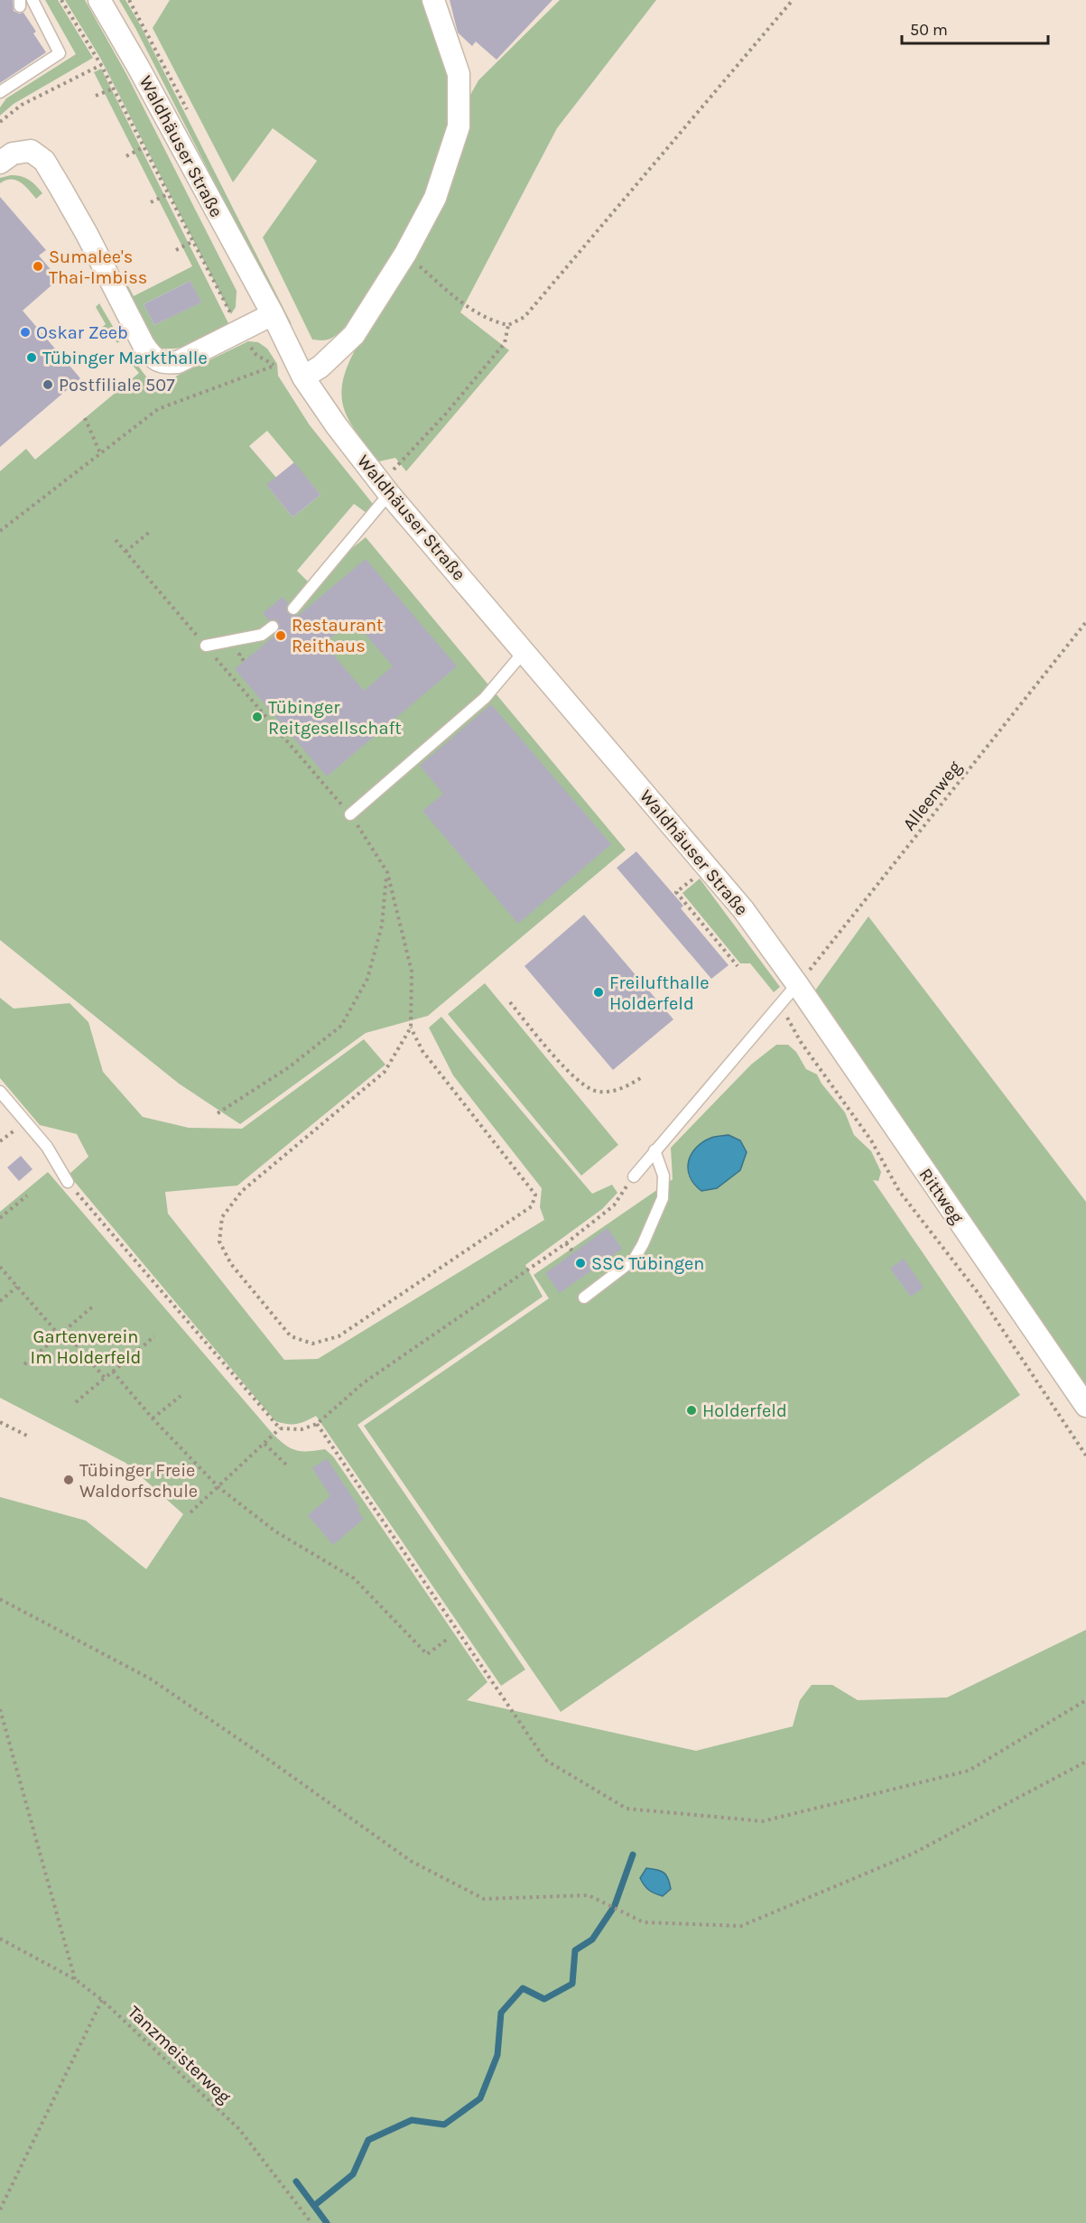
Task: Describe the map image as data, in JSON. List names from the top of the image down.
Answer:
{
  "streets": {
    "street": ["Waldhäuser Straße", "Rittweg"],
    "path": ["Alleenweg", "Tanzmeisterweg"]
  },
  "crossings": [
    ["Waldhäuser Straße", "Alleenweg"],
    ["Waldhäuser Straße", "Rittweg"],
    ["Alleenweg", "Rittweg"]
  ],
  "parks": ["Gartenverein Im Holderfeld"],
  "places": [
    "Sumalee's Thai-Imbiss",
    "Oskar Zeeb",
    "Tübinger Markthalle",
    "Postfiliale 507",
    "Restaurant Reithaus",
    "Tübinger Reitgesellschaft",
    "Freilufthalle Holderfeld",
    "SSC Tübingen",
    "Holderfeld",
    "Tübinger Freie Waldorfschule"
  ],
  "scale_bar": "50 m"
}
